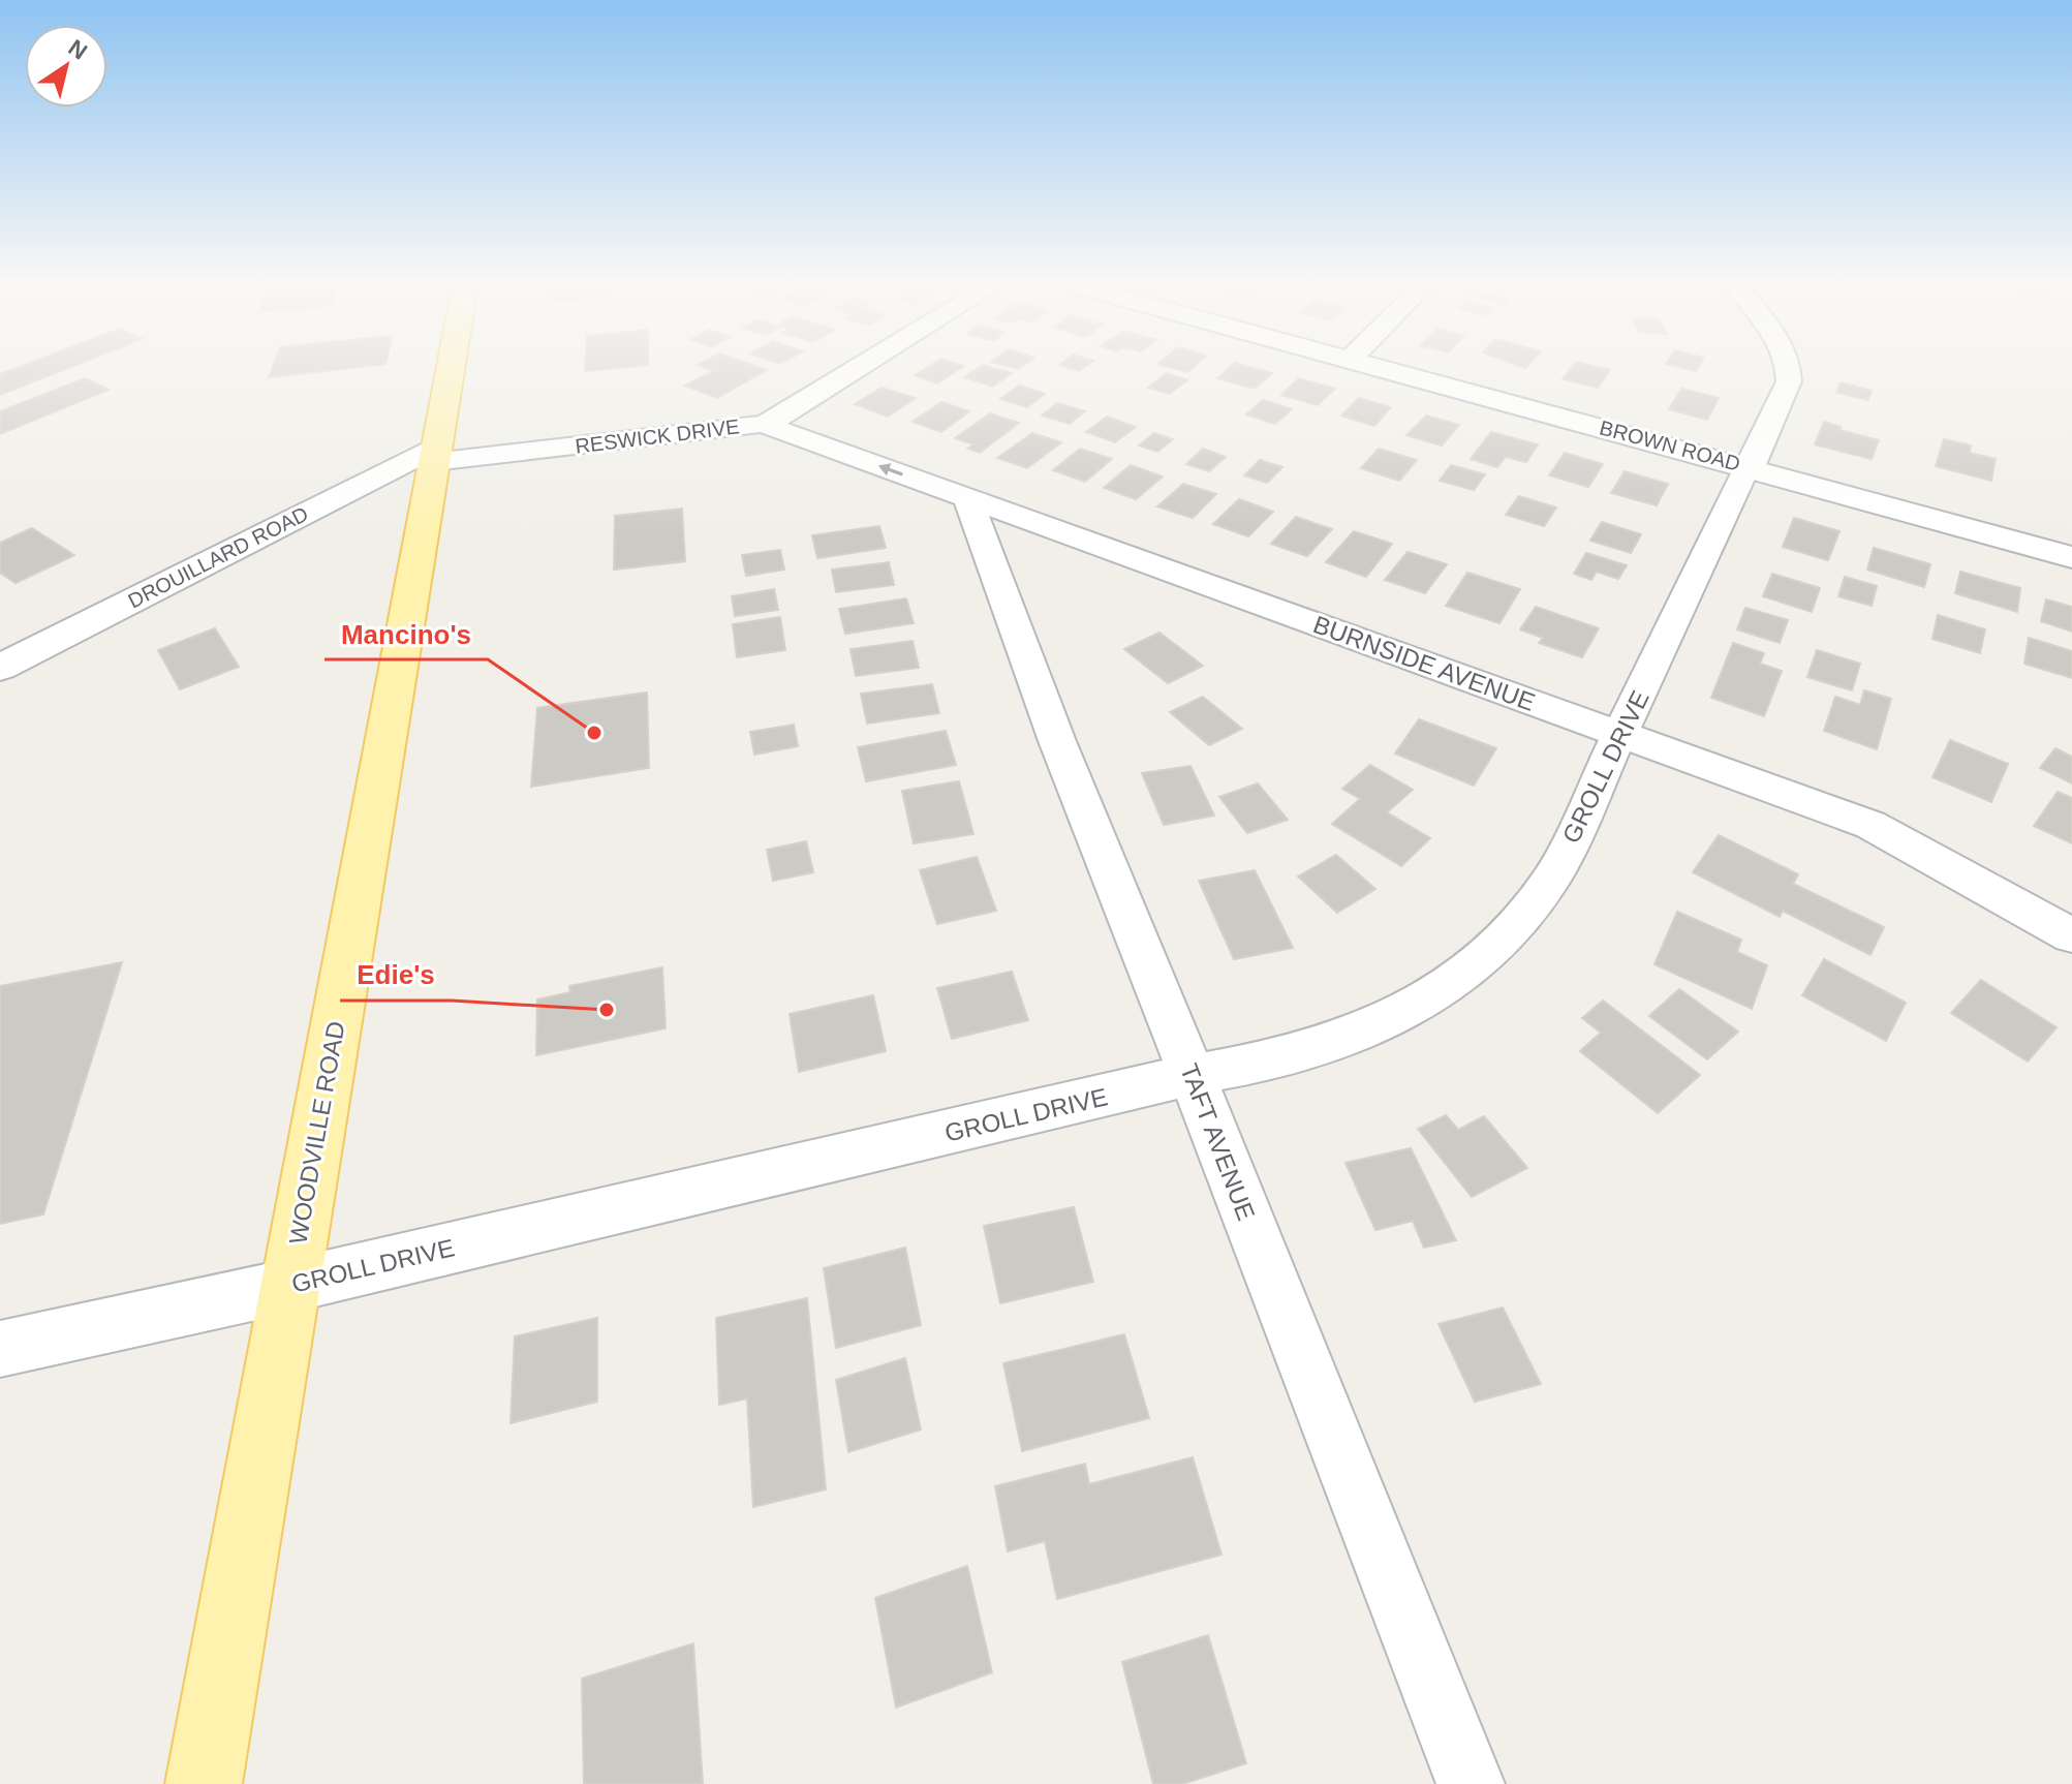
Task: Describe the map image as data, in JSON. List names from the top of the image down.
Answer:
{
  "streets": {
    "main road": ["WOODVILLE ROAD"],
    "street": [
      "RESWICK DRIVE",
      "BROWN ROAD",
      "DROUILLARD ROAD",
      "BURNSIDE AVENUE",
      "GROLL DRIVE",
      "TAFT AVENUE"
    ]
  },
  "crossings": [
    ["RESWICK DRIVE", "DROUILLARD ROAD"],
    ["RESWICK DRIVE", "BURNSIDE AVENUE"],
    ["RESWICK DRIVE", "WOODVILLE ROAD"],
    ["BROWN ROAD", "GROLL DRIVE"],
    ["DROUILLARD ROAD", "WOODVILLE ROAD"],
    ["BURNSIDE AVENUE", "GROLL DRIVE"],
    ["BURNSIDE AVENUE", "TAFT AVENUE"],
    ["GROLL DRIVE", "WOODVILLE ROAD"],
    ["GROLL DRIVE", "TAFT AVENUE"]
  ],
  "places": ["Mancino's", "Edie's"],
  "north": "top right"
}
